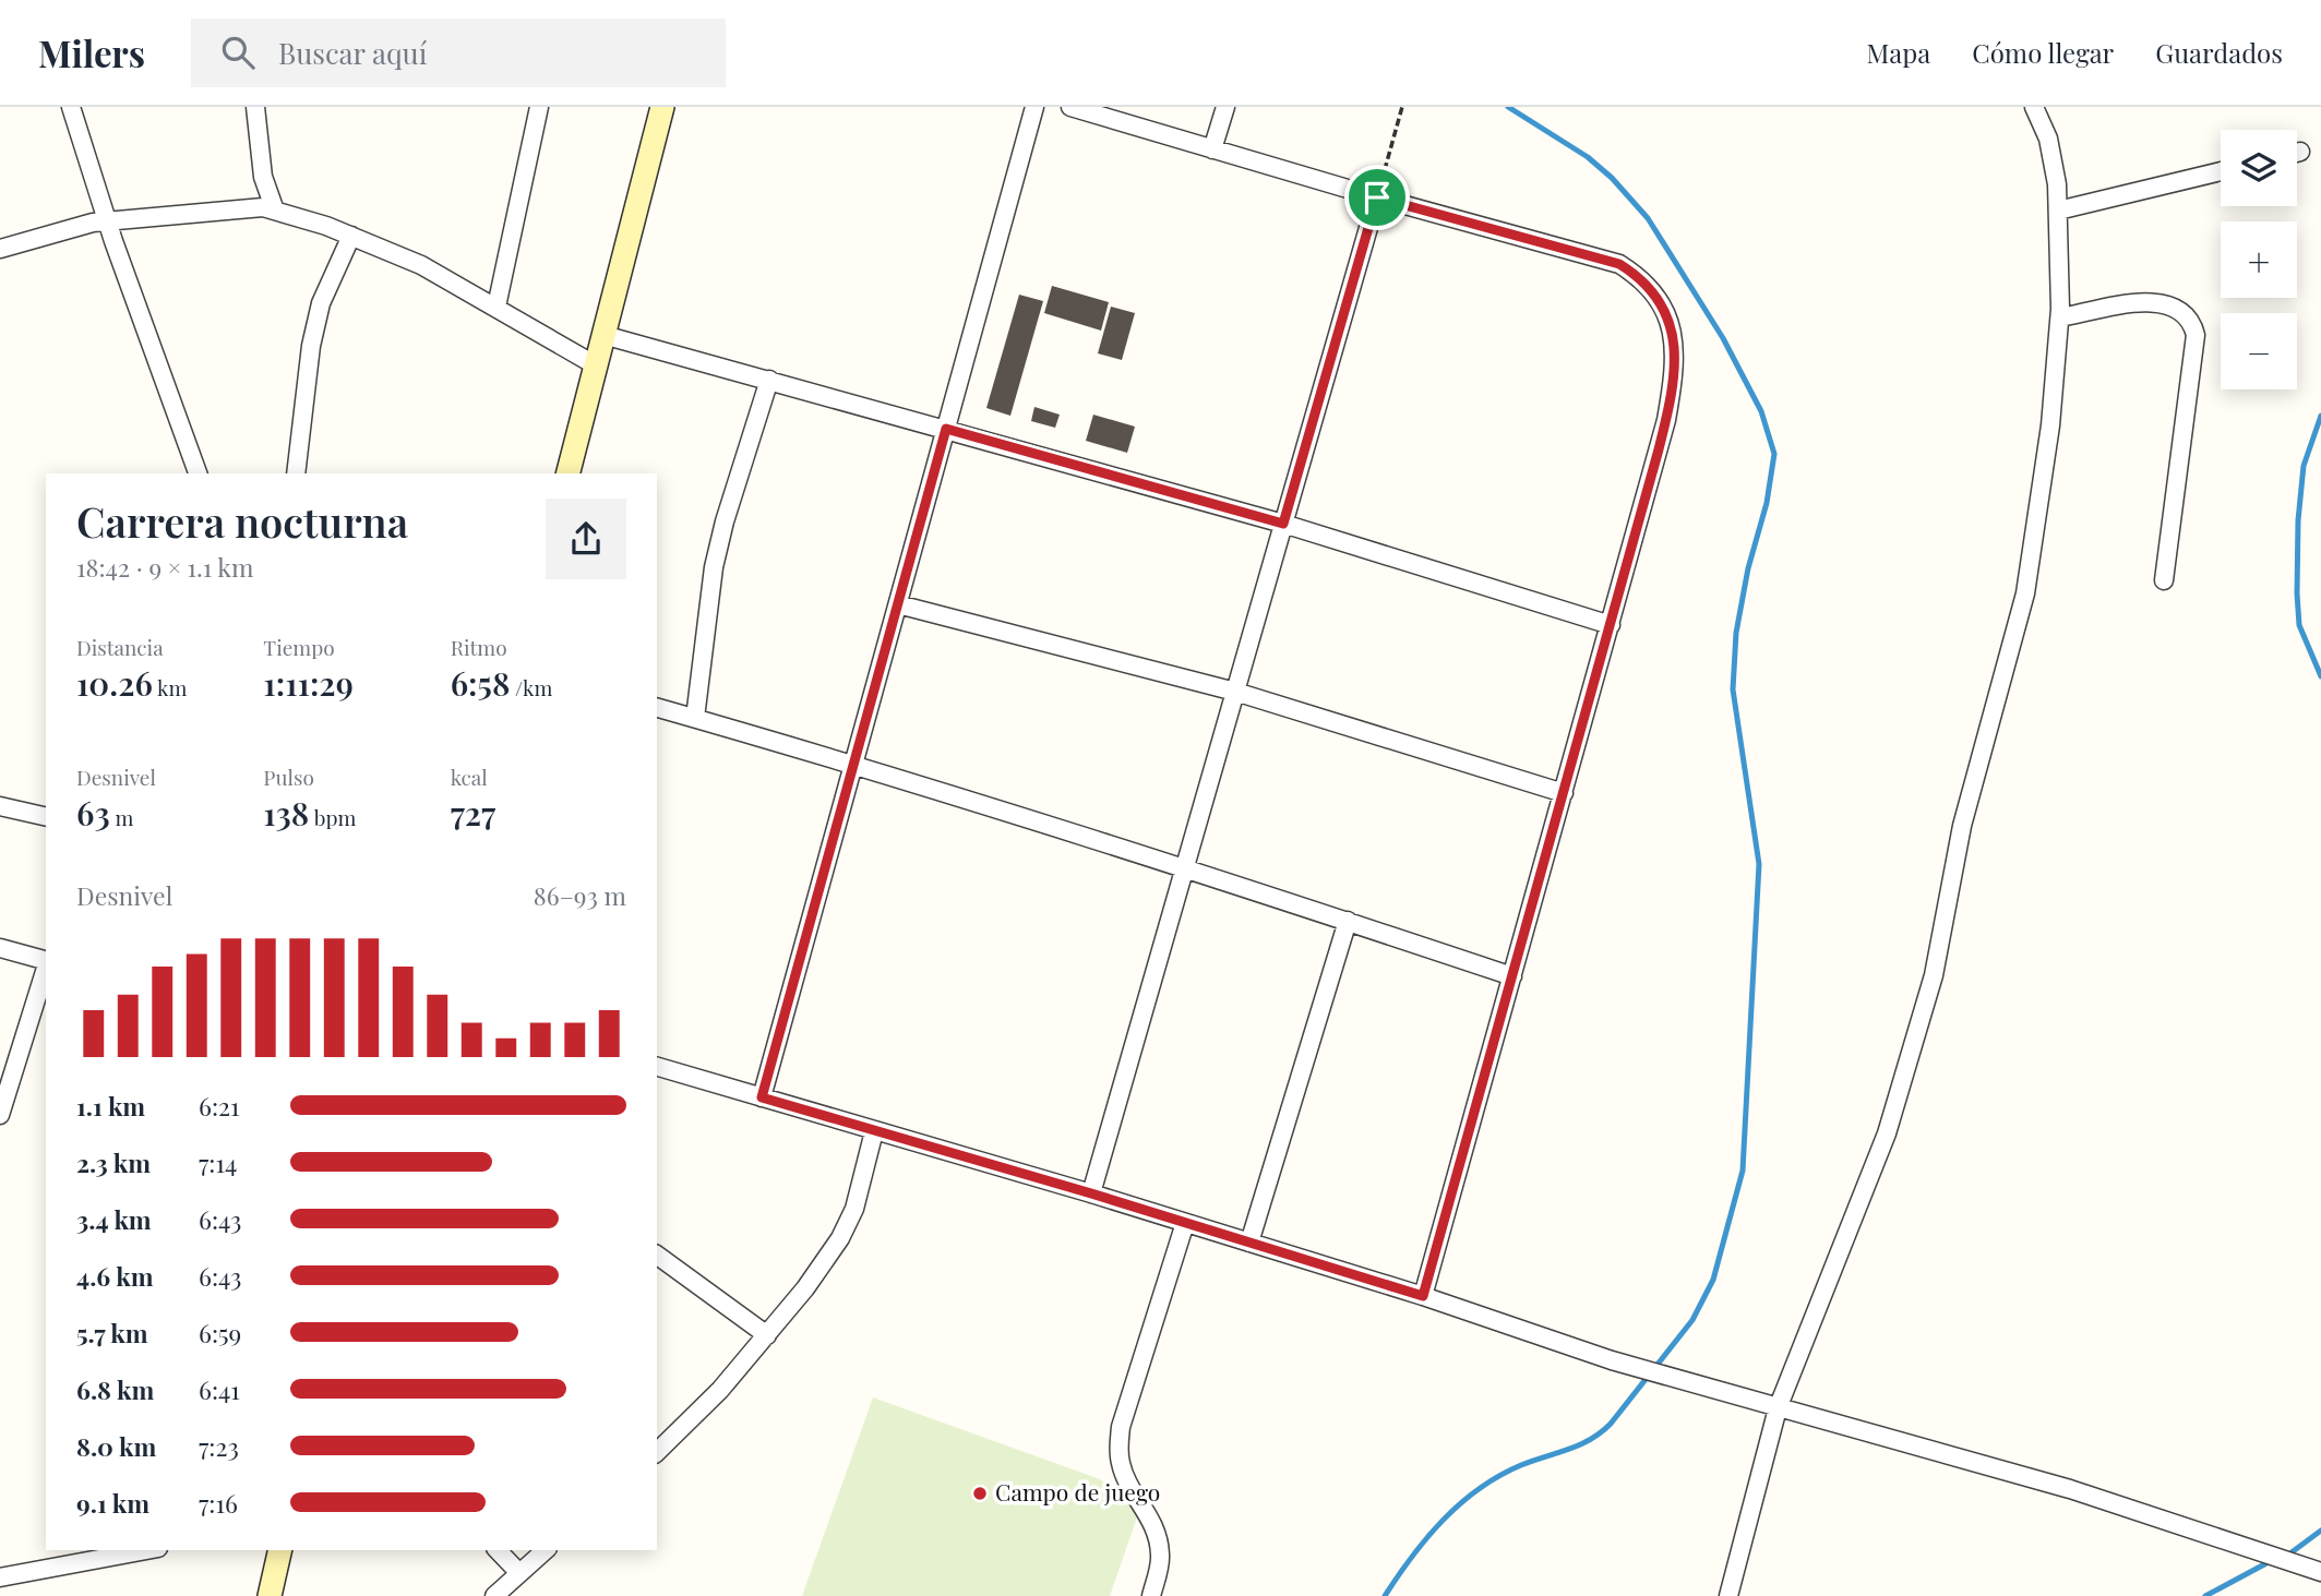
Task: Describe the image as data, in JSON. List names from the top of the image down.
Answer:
{
  "places": ["Campo de juego"],
  "page": {
    "header": "Milers",
    "search": "Buscar aquí",
    "nav": ["Mapa", "Cómo llegar", "Guardados"],
    "map_buttons": ["+", "−"],
    "heading": ["Carrera nocturna", "18:42 · 9 × 1.1 km"],
    "stats": [
      ["Distancia", "10.26 km"],
      ["Tiempo", "1:11:29"],
      ["Ritmo", "6:58 /km"],
      ["Desnivel", "63 m"],
      ["Pulso", "138 bpm"],
      ["kcal", "727"]
    ],
    "chart": ["Desnivel", "86–93 m"],
    "list": [
      {
        "name": "1.1 km",
        "note": "6:21"
      },
      {
        "name": "2.3 km",
        "note": "7:14"
      },
      {
        "name": "3.4 km",
        "note": "6:43"
      },
      {
        "name": "4.6 km",
        "note": "6:43"
      },
      {
        "name": "5.7 km",
        "note": "6:59"
      },
      {
        "name": "6.8 km",
        "note": "6:41"
      },
      {
        "name": "8.0 km",
        "note": "7:23"
      },
      {
        "name": "9.1 km",
        "note": "7:16"
      }
    ]
  }
}
